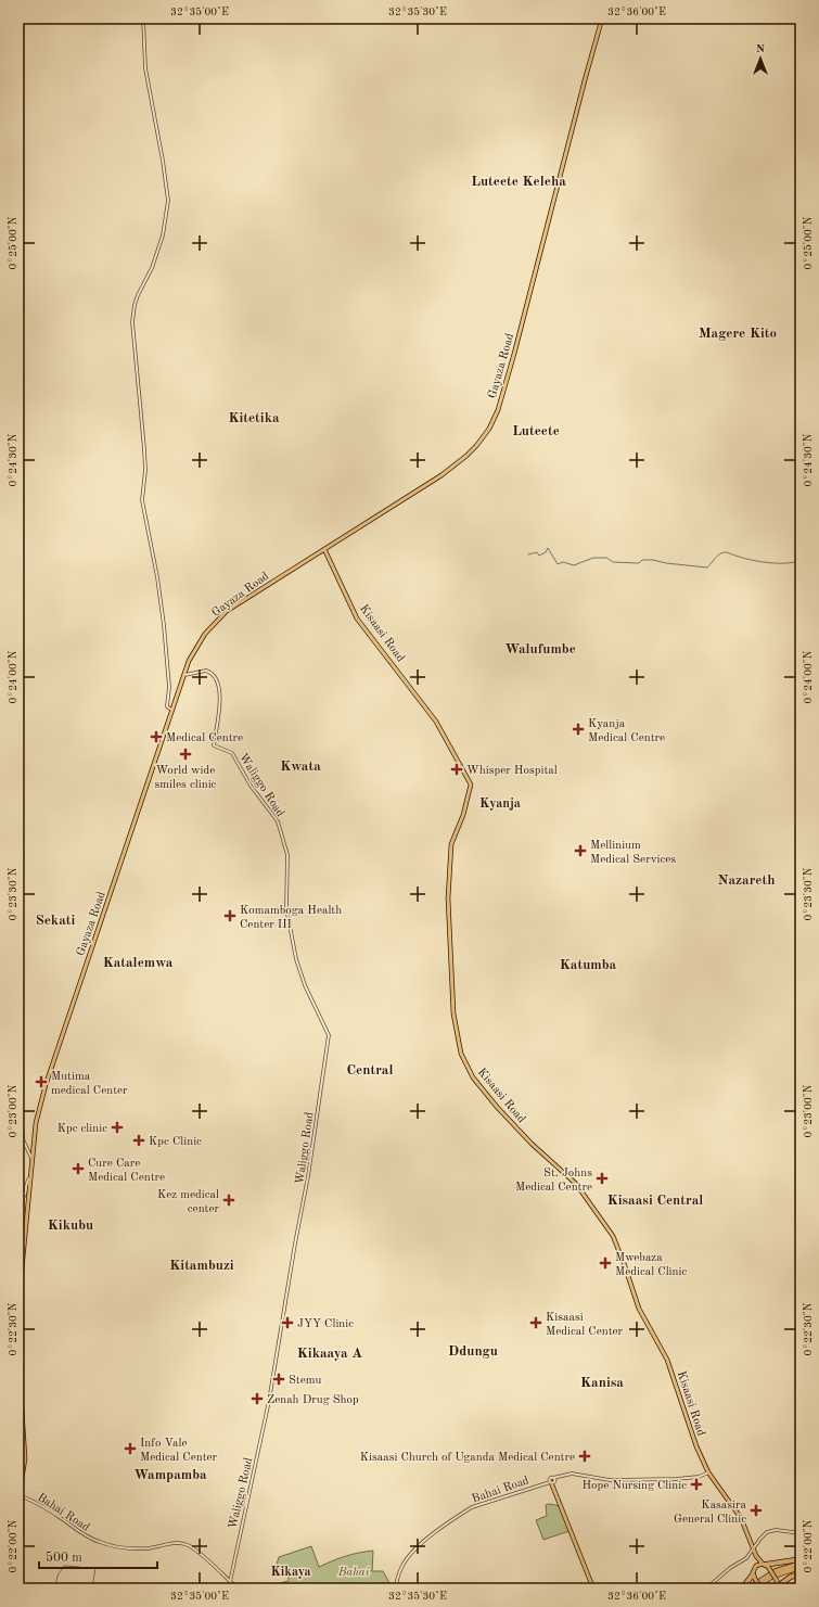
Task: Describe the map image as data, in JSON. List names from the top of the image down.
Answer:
{
  "streets": {
    "main road": ["Gayaza Road", "Kisaasi Road"],
    "street": ["Waliggo Road", "Bahai Road"]
  },
  "crossings": [
    ["Gayaza Road", "Kisaasi Road"],
    ["Gayaza Road", "Waliggo Road"],
    ["Kisaasi Road", "Bahai Road"],
    ["Waliggo Road", "Bahai Road"]
  ],
  "districts": [
    "Luteete Keleha",
    "Magere Kito",
    "Kitetika",
    "Luteete",
    "Walufumbe",
    "Kwata",
    "Kyanja",
    "Nazareth",
    "Sekati",
    "Katalemwa",
    "Katumba",
    "Central",
    "Kisaasi Central",
    "Kikubu",
    "Kitambuzi",
    "Ddungu",
    "Kikaaya A",
    "Kanisa",
    "Wampamba",
    "Kikaya"
  ],
  "parks": ["Bahai"],
  "places": {
    "health": [
      "Kyanja Medical Centre",
      "Medical Centre",
      "World wide smiles clinic",
      "Whisper Hospital",
      "Mellinium Medical Services",
      "Komamboga Health Center III",
      "Mutima medical Center",
      "Kpc clinic",
      "Kpc Clinic",
      "Cure Care Medical Centre",
      "St. Johns Medical Centre",
      "Kez medical center",
      "Mwebaza Medical Clinic",
      "JYY Clinic",
      "Kisaasi Medical Center",
      "Stemu",
      "Zenah Drug Shop",
      "Info Vale Medical Center",
      "Kisaasi Church of Uganda Medical Centre",
      "Hope Nursing Clinic",
      "Kasasira General Clinic"
    ]
  },
  "scale_bar": "500 m",
  "north": "top",
  "coordinates": [
    "32°35'00\"E",
    "32°35'30\"E",
    "32°36'00\"E",
    "0°25'00\"N",
    "0°24'30\"N",
    "0°24'00\"N",
    "0°23'30\"N",
    "0°23'00\"N",
    "0°22'30\"N",
    "0°22'00\"N"
  ]
}
